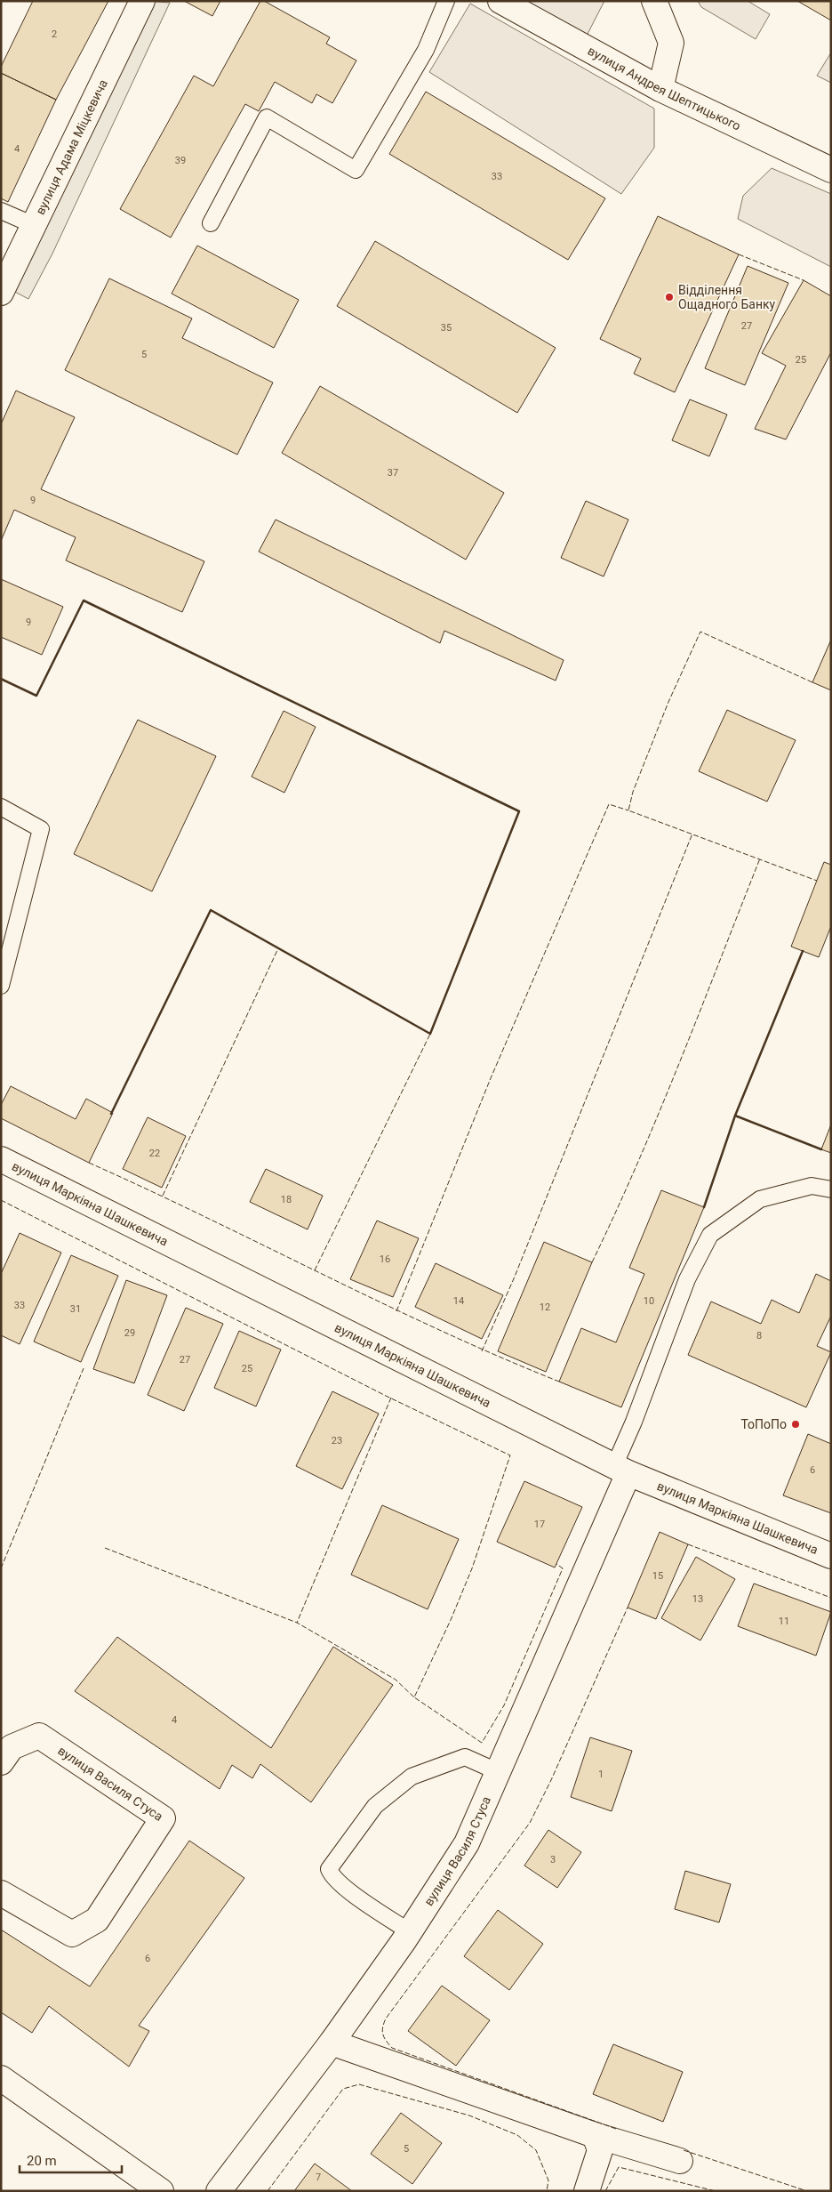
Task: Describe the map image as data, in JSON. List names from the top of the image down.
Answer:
{
  "streets": {
    "street": [
      "вулиця Андрея Шептицького",
      "вулиця Адама Міцкевича",
      "вулиця Маркіяна Шашкевича",
      "вулиця Василя Стуса"
    ]
  },
  "crossings": [
    ["вулиця Маркіяна Шашкевича", "вулиця Василя Стуса"]
  ],
  "places": ["Відділення Ощадного Банку", "ТоПоПо"],
  "house_numbers": [
    "2",
    "4",
    "39",
    "33",
    "27",
    "35",
    "5",
    "25",
    "37",
    "9",
    "9",
    "22",
    "18",
    "16",
    "14",
    "10",
    "33",
    "12",
    "31",
    "29",
    "8",
    "27",
    "25",
    "23",
    "6",
    "17",
    "15",
    "13",
    "11",
    "4",
    "1",
    "3",
    "6",
    "5",
    "7"
  ],
  "scale_bar": "20 m"
}
